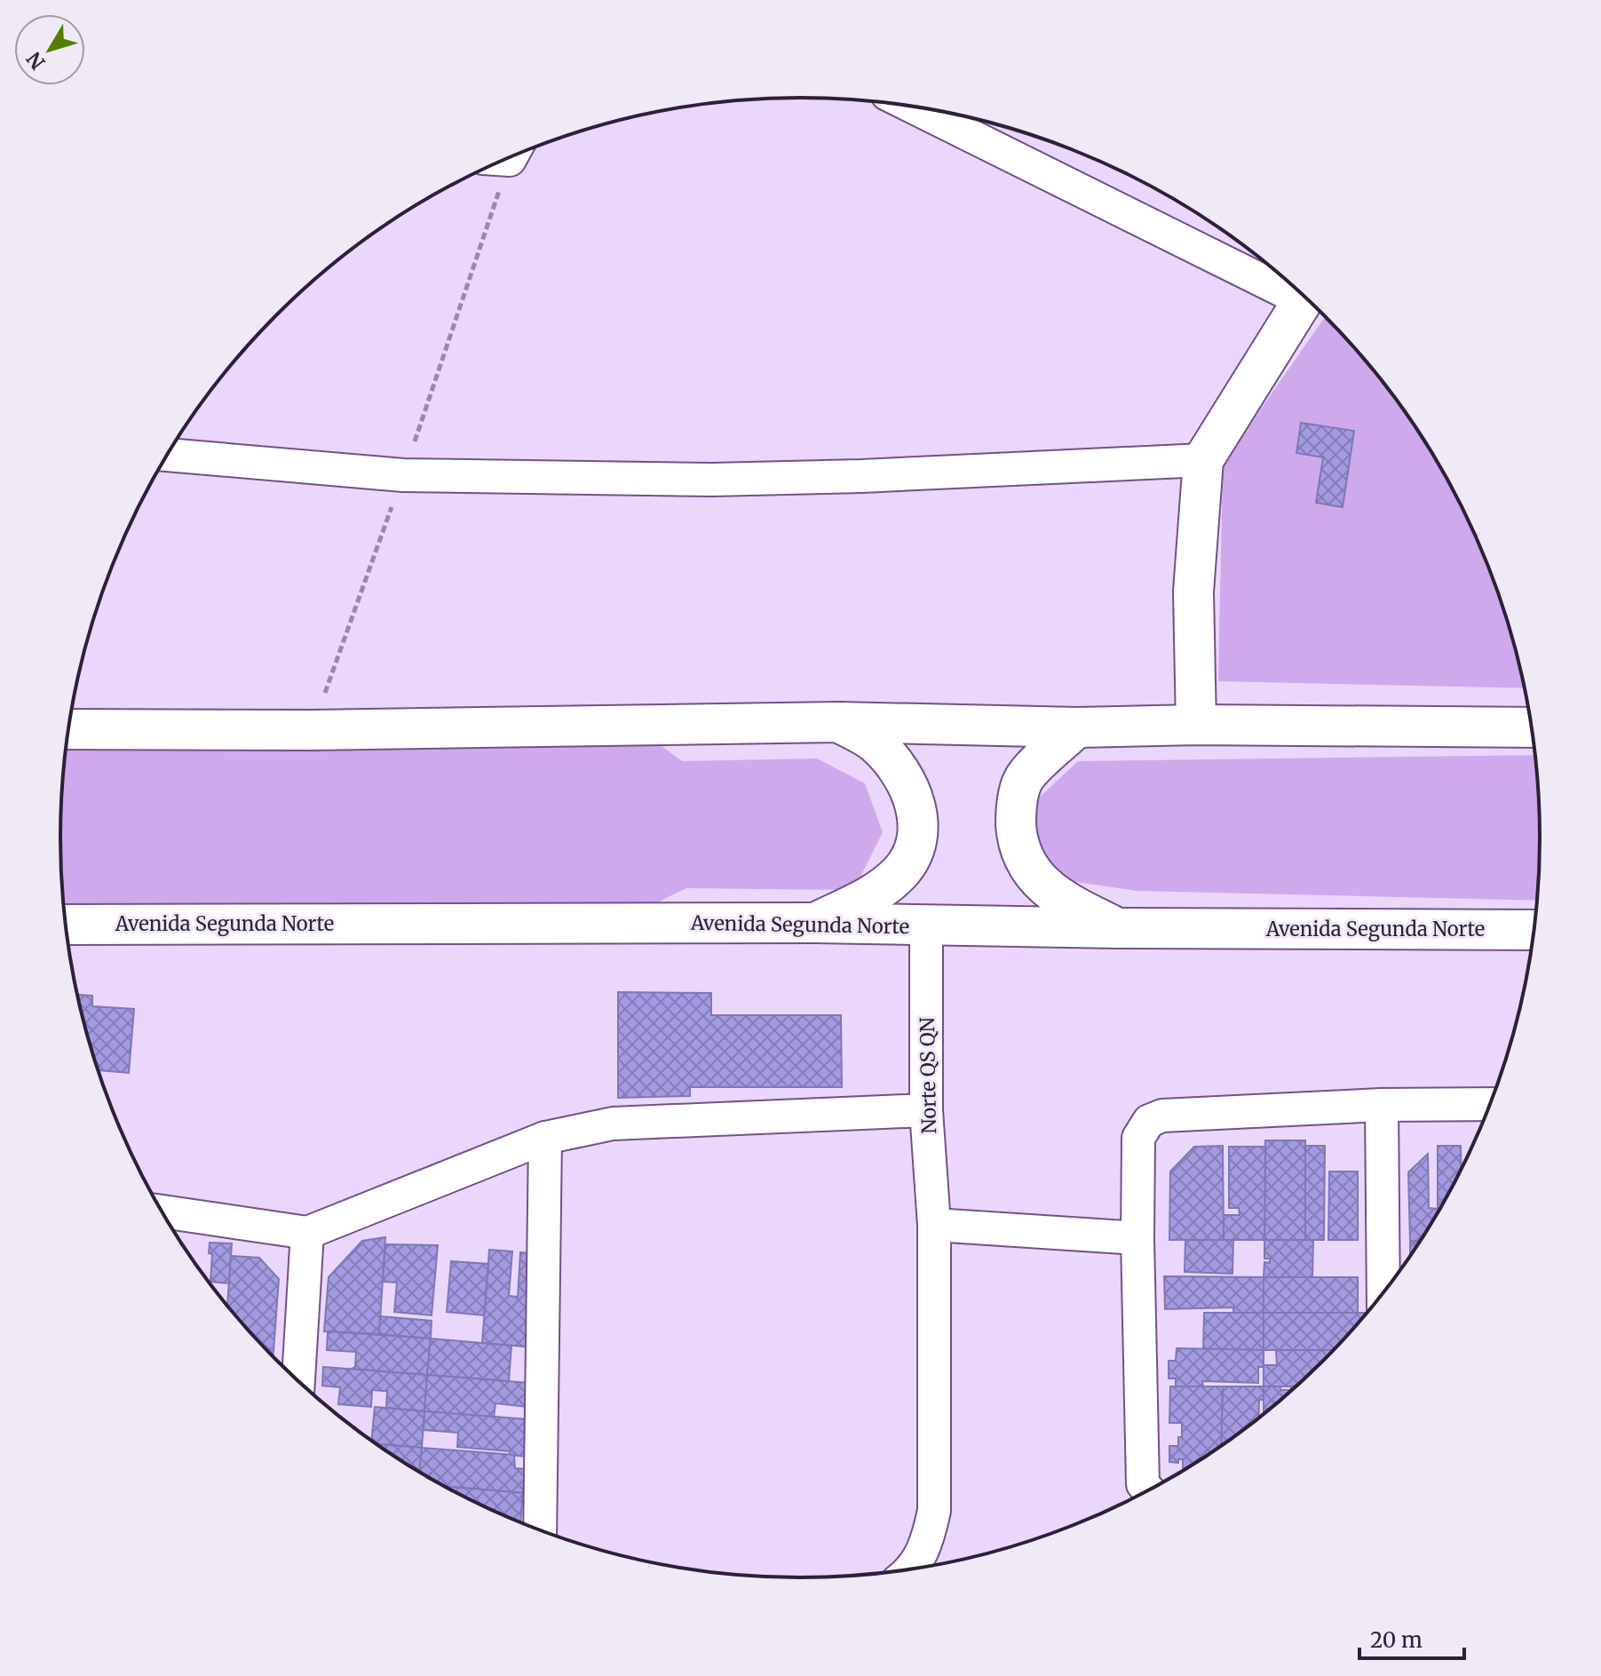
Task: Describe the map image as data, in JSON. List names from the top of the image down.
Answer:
{
  "streets": {
    "main road": ["Avenida Segunda Norte"],
    "street": ["Norte QS QN"]
  },
  "crossings": [
    ["Avenida Segunda Norte", "Norte QS QN"]
  ],
  "scale_bar": "20 m",
  "north": "bottom left"
}
